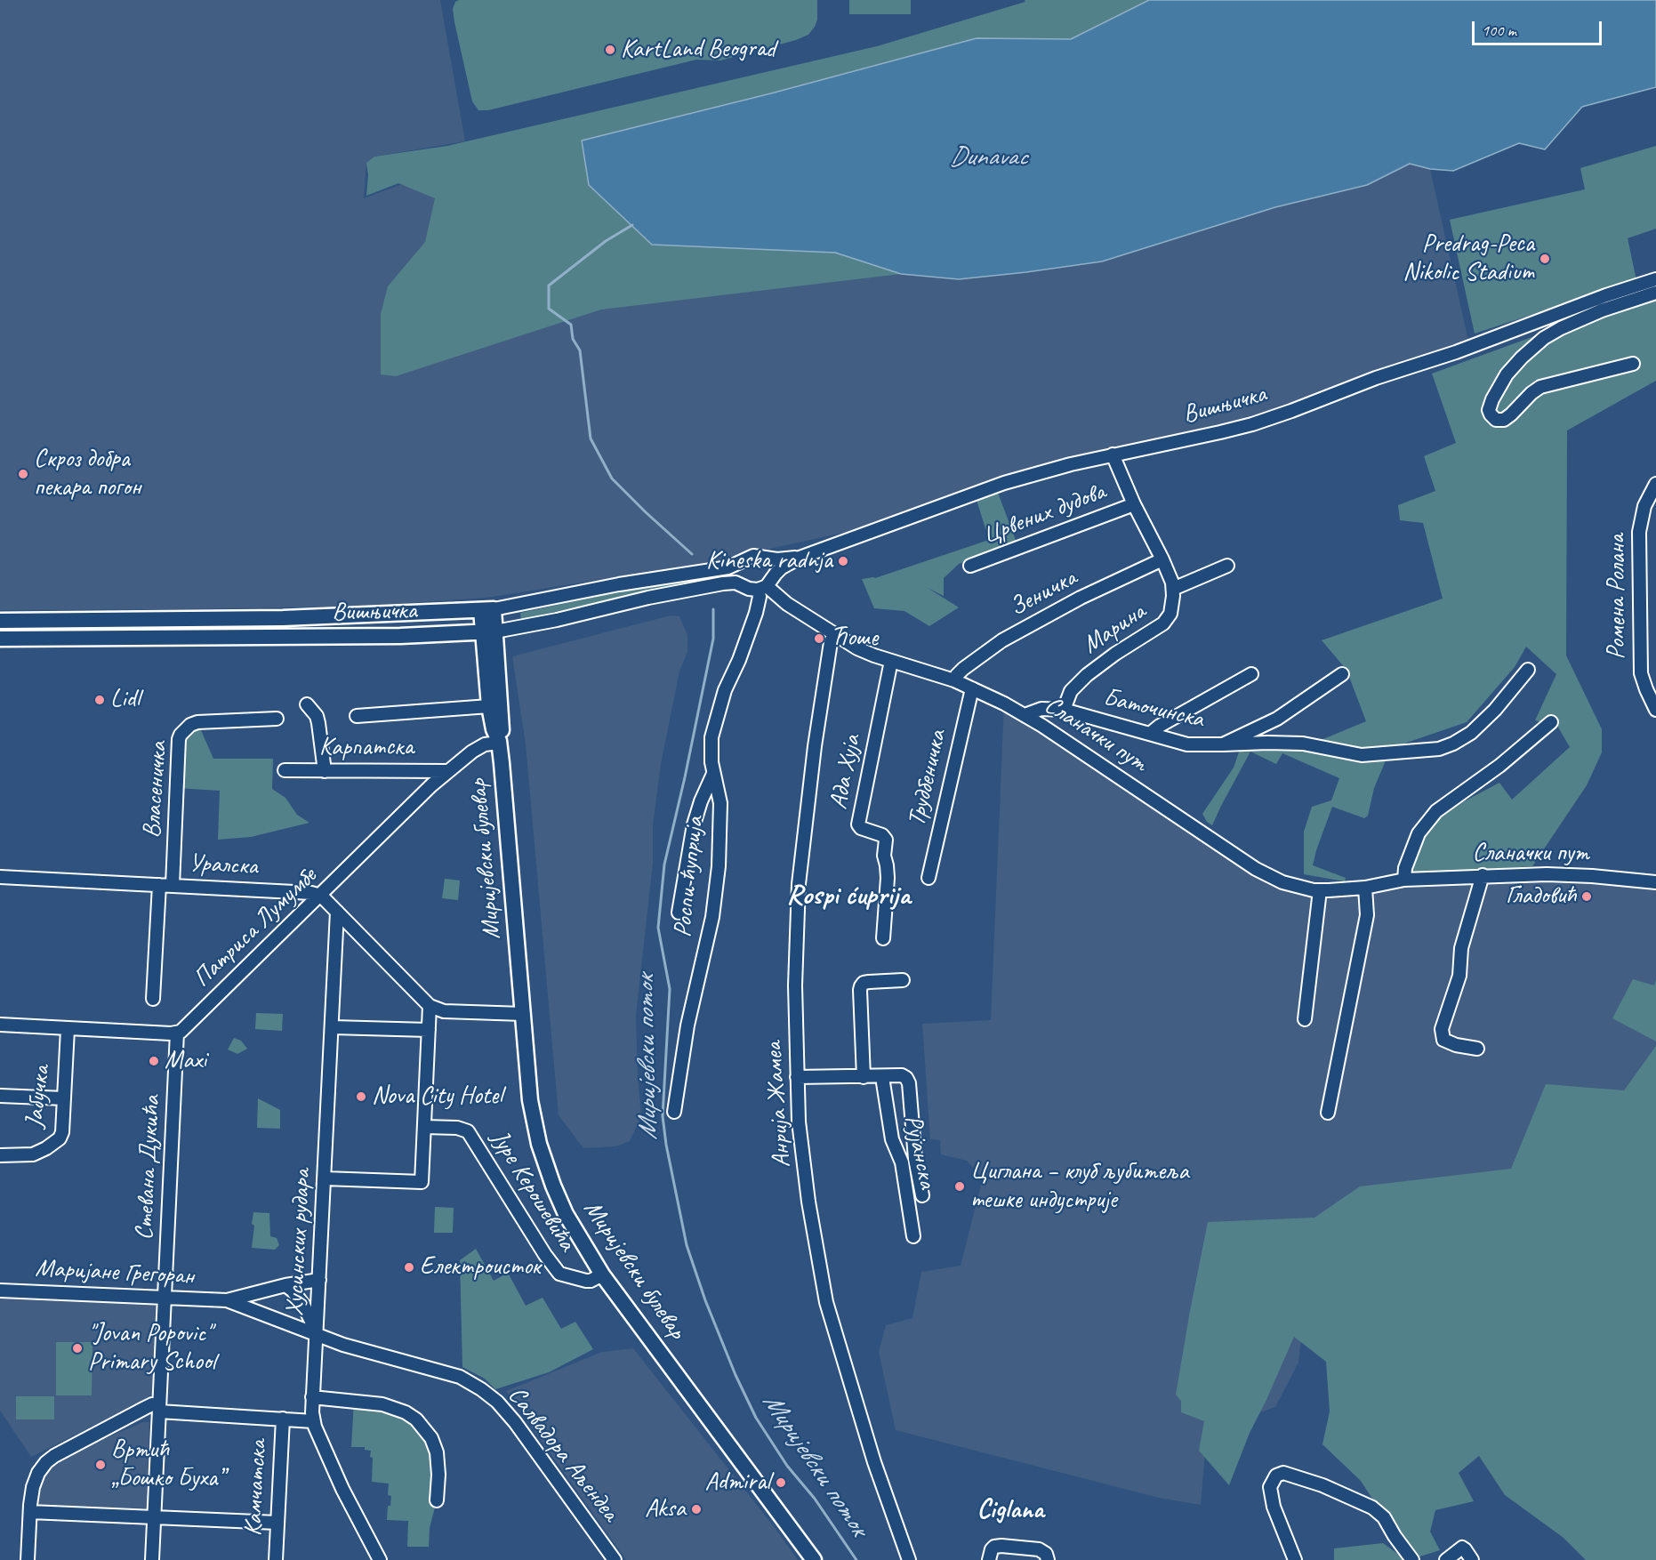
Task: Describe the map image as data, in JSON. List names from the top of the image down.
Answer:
{
  "streets": {
    "main road": ["Вишњичка", "Миријевски булевар"],
    "street": [
      "Црвених дудова",
      "Зеничка",
      "Ромена Ролана",
      "Марина",
      "Баточинска",
      "Сланачки пут",
      "Карпатска",
      "Ада Хуја",
      "Трудбеничка",
      "Власеничка",
      "Уралска",
      "Роспи ћуприја",
      "Патриса Лумумбе",
      "Јабучка",
      "Анрија Жамеа",
      "Рујанска",
      "Стевана Дукића",
      "Јуре Керошевића",
      "Хусинских рудара",
      "Маријане Грегоран",
      "Салвадора Аљендеа",
      "Камчатска"
    ]
  },
  "crossings": [
    ["Вишњичка", "Марина"],
    ["Вишњичка", "Сланачки пут"],
    ["Вишњичка", "Миријевски булевар"],
    ["Вишњичка", "Роспи ћуприја"],
    ["Црвених дудова", "Марина"],
    ["Зеничка", "Марина"],
    ["Зеничка", "Сланачки пут"],
    ["Марина", "Баточинска"],
    ["Сланачки пут", "Ада Хуја"],
    ["Сланачки пут", "Трудбеничка"],
    ["Сланачки пут", "Роспи ћуприја"],
    ["Сланачки пут", "Анрија Жамеа"],
    ["Карпатска", "Патриса Лумумбе"],
    ["Власеничка", "Уралска"],
    ["Миријевски булевар", "Патриса Лумумбе"],
    ["Миријевски булевар", "Јуре Керошевића"],
    ["Уралска", "Патриса Лумумбе"],
    ["Патриса Лумумбе", "Стевана Дукића"],
    ["Стевана Дукића", "Маријане Грегоран"],
    ["Хусинских рудара", "Маријане Грегоран"],
    ["Хусинских рудара", "Салвадора Аљендеа"],
    ["Маријане Грегоран", "Салвадора Аљендеа"]
  ],
  "districts": ["Rospi ćuprija", "Ciglana"],
  "water": ["Dunavac", "Миријевски поток"],
  "places": [
    "KartLand Beograd",
    "Predrag-Peca Nikolic Stadium",
    "Скроз добра пекара погон",
    "Kineska radnja",
    "Ћоше",
    "Lidl",
    "Гладовић",
    "Maxi",
    "Nova City Hotel",
    "Циглана – клуб љубитеља тешке индустрије",
    "Електроисток",
    "\"Jovan Popovic\" Primary School",
    "Вртић „Бошко Буха”",
    "Admiral",
    "Aksa"
  ],
  "scale_bar": "100 m"
}
